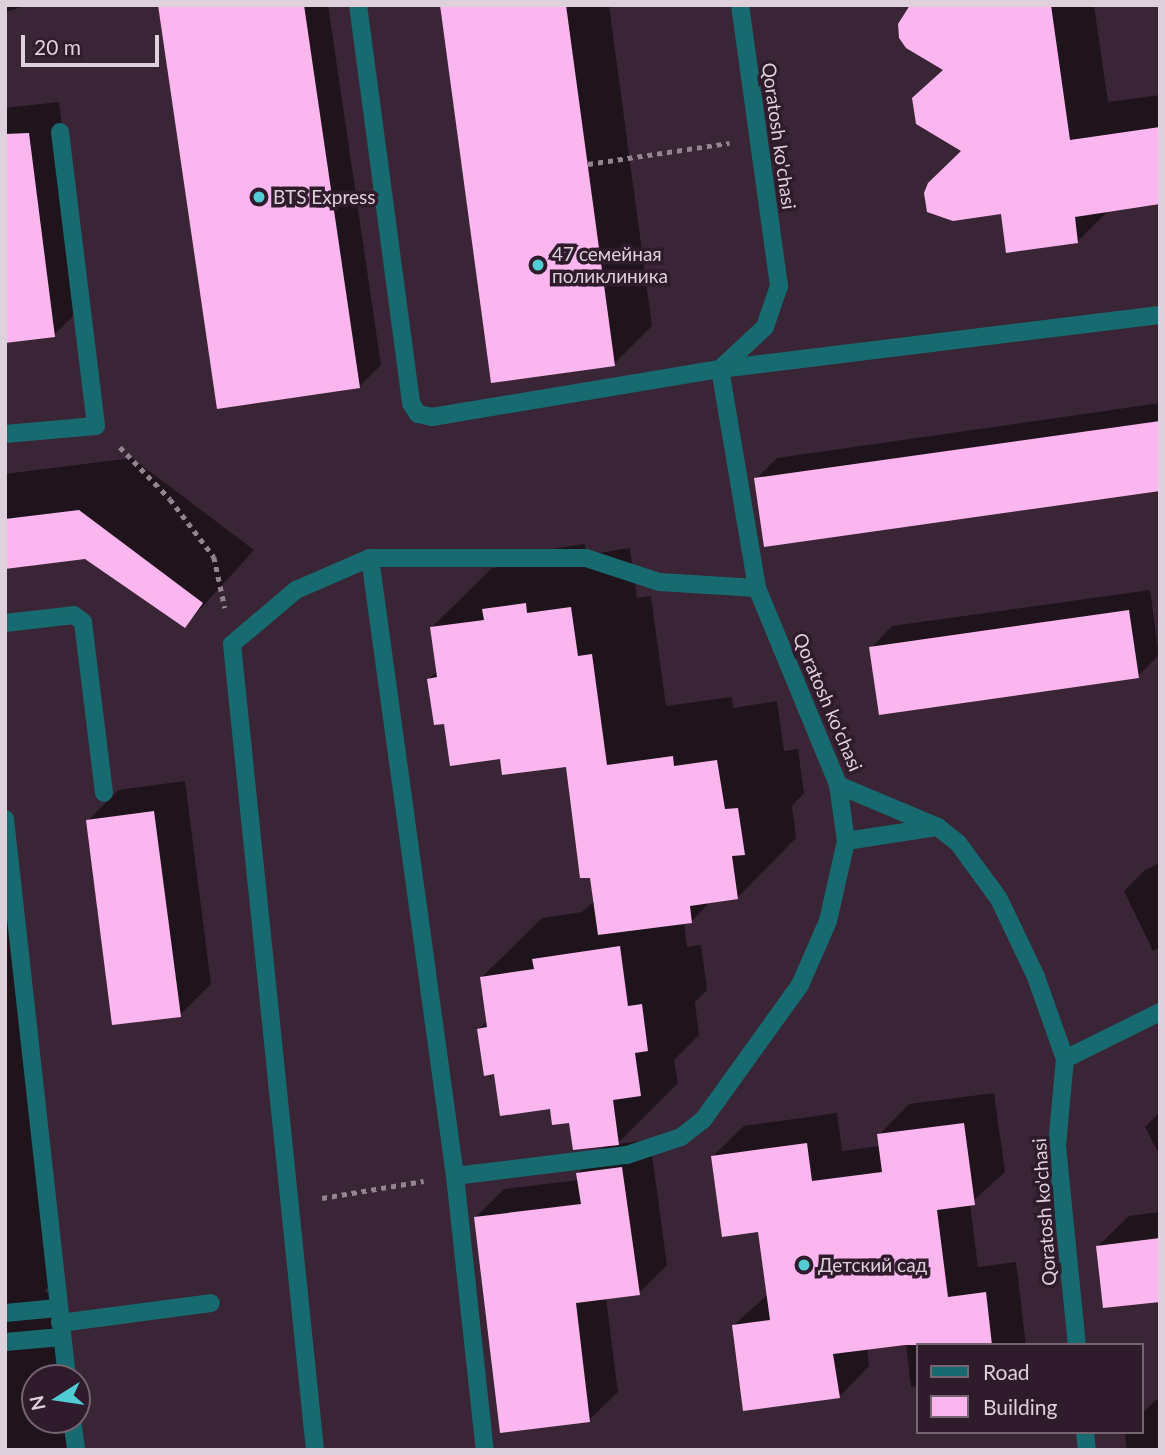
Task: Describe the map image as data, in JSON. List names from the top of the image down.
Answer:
{
  "streets": {
    "street": ["Qoratosh ko'chasi"]
  },
  "places": ["BTS Express", "47 семейная поликлиника", "Детский сад"],
  "legend": ["Road", "Building"],
  "scale_bar": "20 m",
  "north": "left"
}
